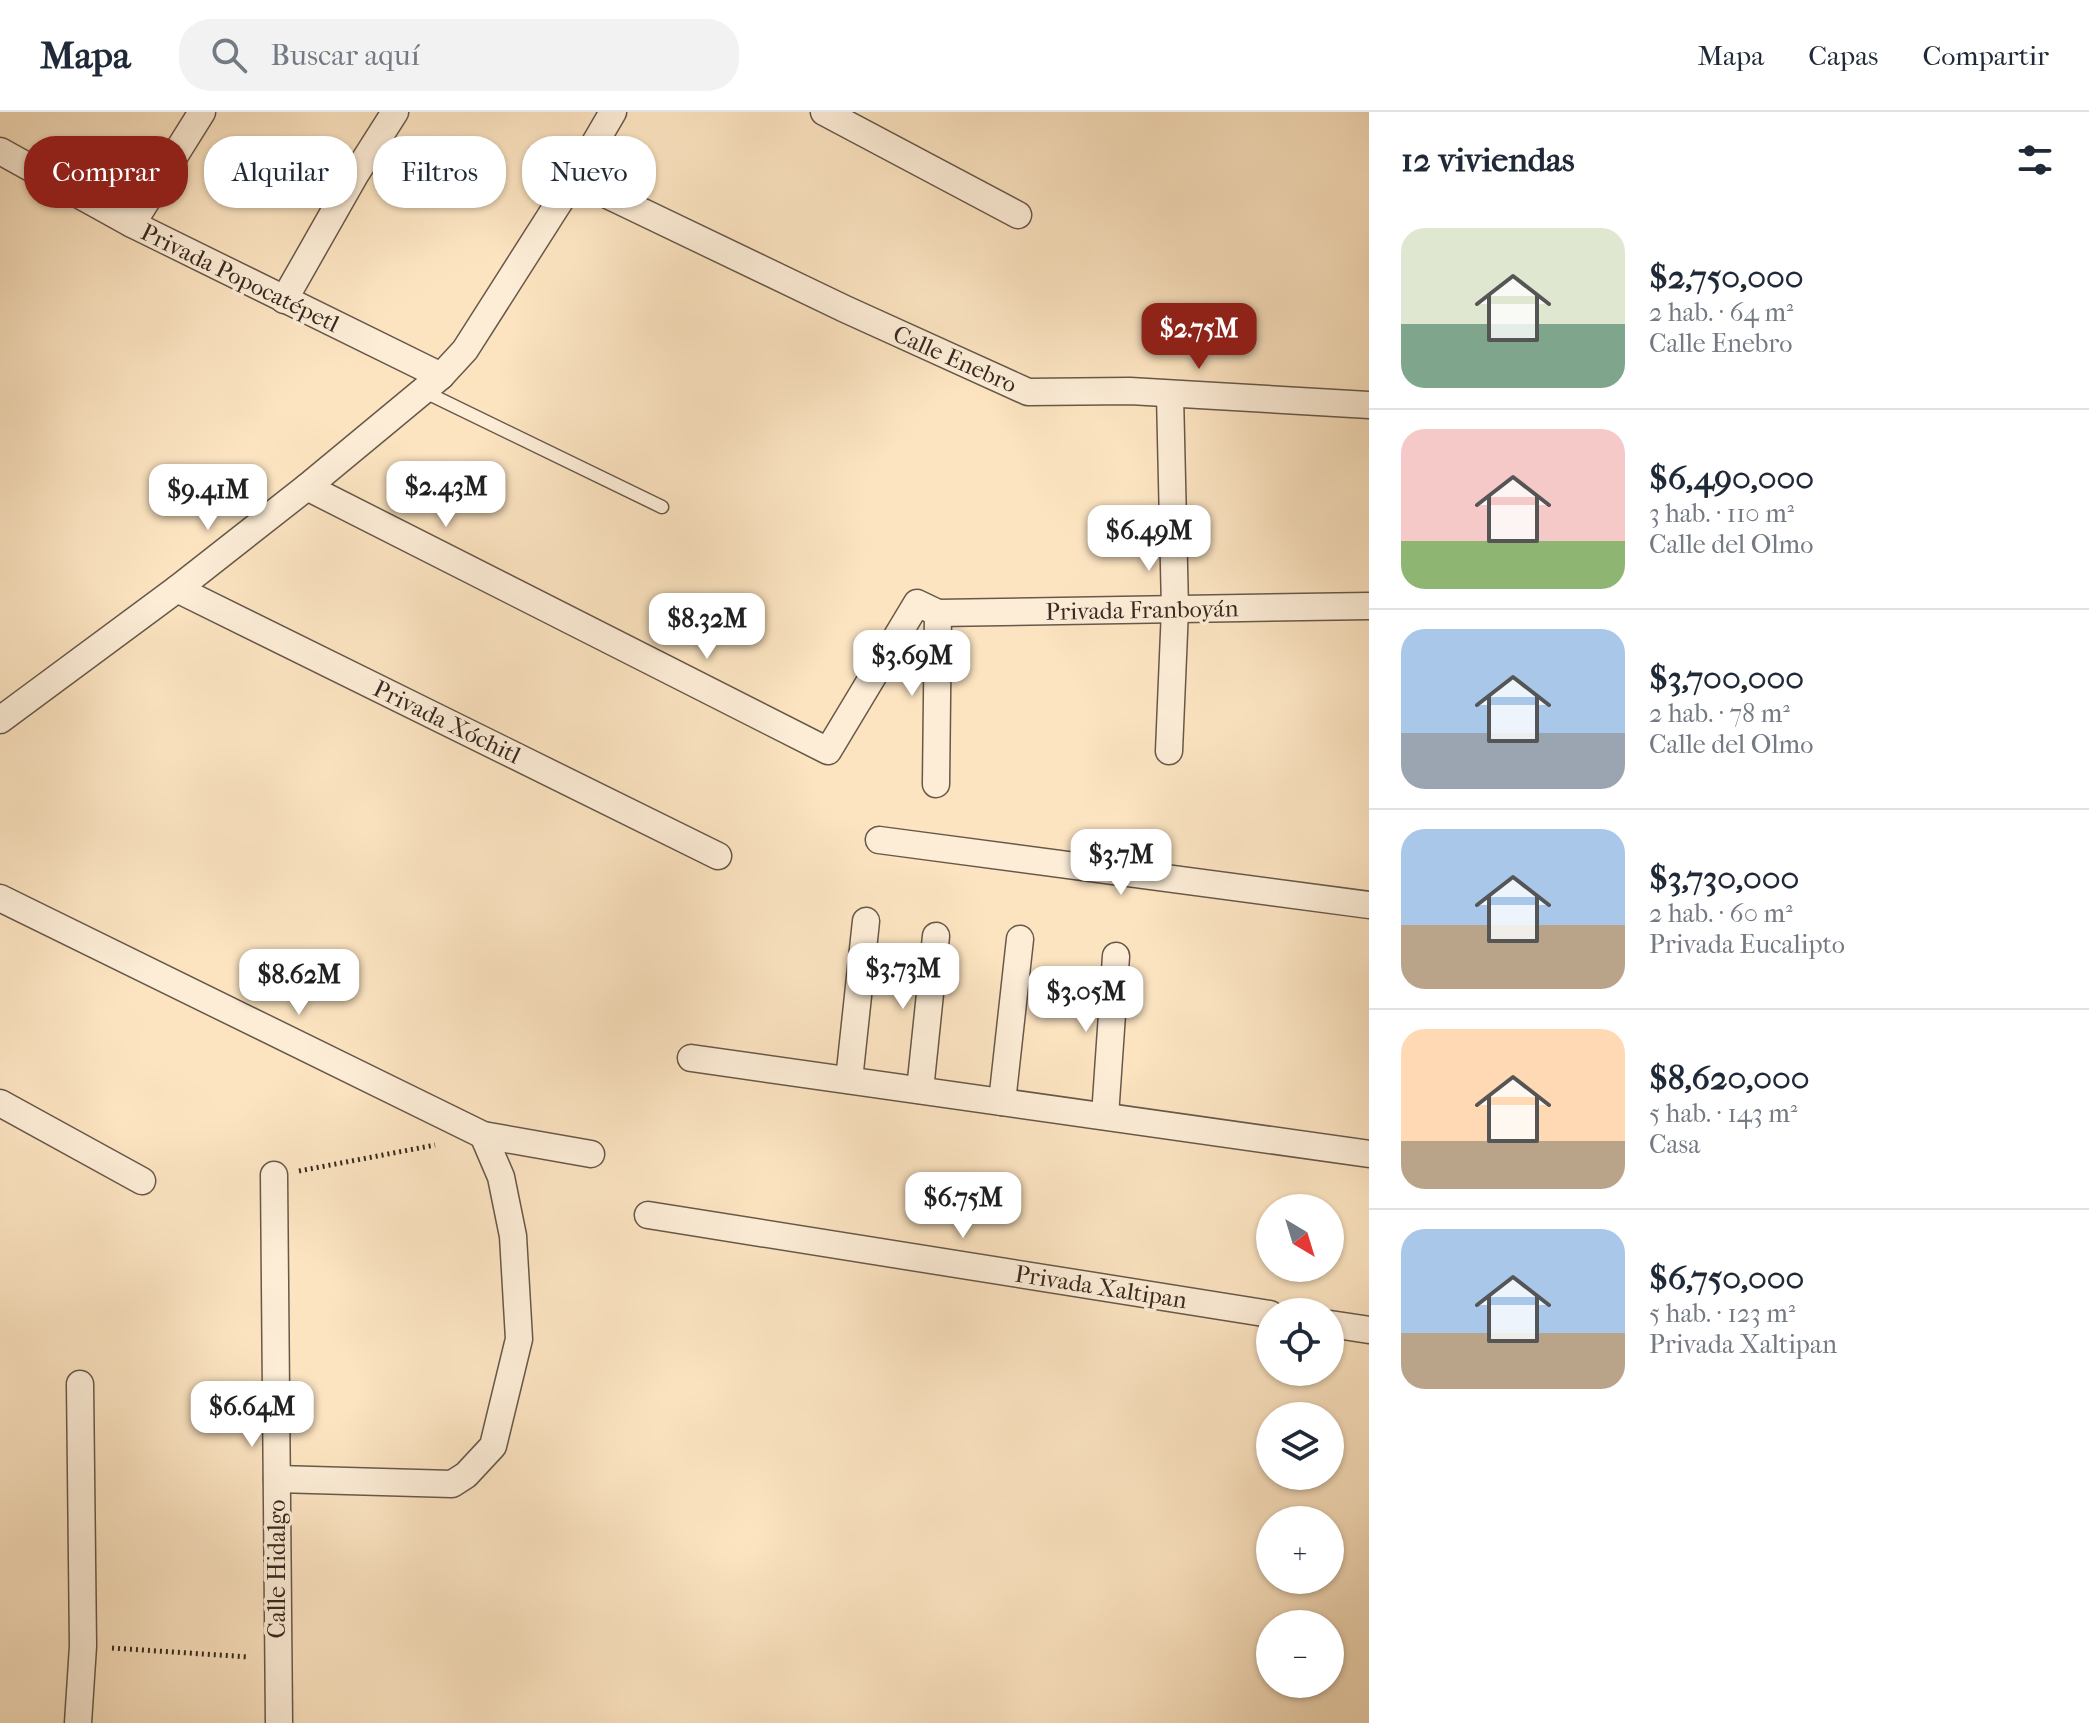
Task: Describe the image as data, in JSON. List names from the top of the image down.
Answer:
{
  "streets": {
    "street": [
      "Privada Popocatépetl",
      "Calle Enebro",
      "Privada Franboyán",
      "Privada Xóchitl",
      "Privada Xaltipan",
      "Calle Hidalgo"
    ]
  },
  "north": "bottom right",
  "page": {
    "header": "Mapa",
    "search": "Buscar aquí",
    "nav": ["Mapa", "Capas", "Compartir"],
    "heading": "12 viviendas",
    "chip": [
      "Comprar",
      "Alquilar",
      "Filtros",
      "Nuevo"
    ],
    "list": [
      {
        "name": "$2,750,000",
        "note": "2 hab. · 64 m² · Calle Enebro"
      },
      {
        "name": "$6,490,000",
        "note": "3 hab. · 110 m² · Calle del Olmo"
      },
      {
        "name": "$3,700,000",
        "note": "2 hab. · 78 m² · Calle del Olmo"
      },
      {
        "name": "$3,730,000",
        "note": "2 hab. · 60 m² · Privada Eucalipto"
      },
      {
        "name": "$8,620,000",
        "note": "5 hab. · 143 m² · Casa"
      },
      {
        "name": "$6,750,000",
        "note": "5 hab. · 123 m² · Privada Xaltipan"
      }
    ],
    "price": [
      "$2.75M",
      "$2.43M",
      "$9.41M",
      "$6.49M",
      "$8.32M",
      "$3.69M",
      "$3.7M",
      "$3.73M",
      "$8.62M",
      "$3.05M",
      "$6.75M",
      "$6.64M"
    ],
    "map_buttons": ["+", "−"]
  }
}
